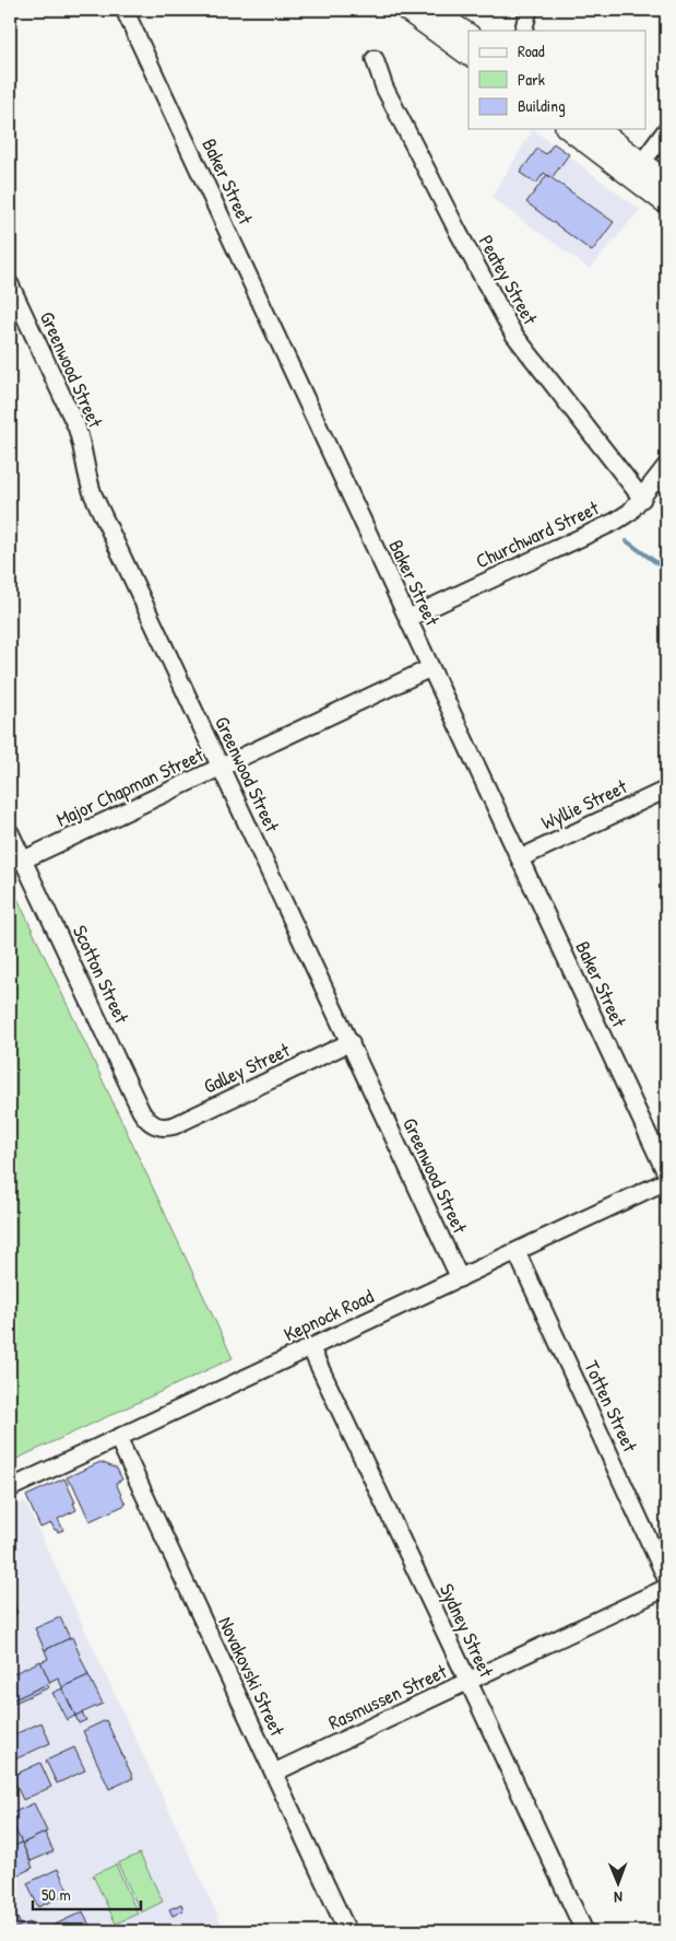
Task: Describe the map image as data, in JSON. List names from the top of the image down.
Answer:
{
  "streets": {
    "street": [
      "Baker Street",
      "Peatey Street",
      "Greenwood Street",
      "Churchward Street",
      "Major Chapman Street",
      "Wyllie Street",
      "Scotton Street",
      "Galley Street",
      "Kepnock Road",
      "Totten Street",
      "Sydney Street",
      "Novakovski Street",
      "Rasmussen Street"
    ]
  },
  "crossings": [
    ["Baker Street", "Churchward Street"],
    ["Baker Street", "Major Chapman Street"],
    ["Baker Street", "Wyllie Street"],
    ["Peatey Street", "Churchward Street"],
    ["Greenwood Street", "Major Chapman Street"],
    ["Greenwood Street", "Galley Street"],
    ["Greenwood Street", "Kepnock Road"],
    ["Major Chapman Street", "Scotton Street"],
    ["Scotton Street", "Galley Street"],
    ["Kepnock Road", "Totten Street"],
    ["Kepnock Road", "Sydney Street"],
    ["Kepnock Road", "Novakovski Street"],
    ["Sydney Street", "Rasmussen Street"],
    ["Novakovski Street", "Rasmussen Street"]
  ],
  "legend": ["Road", "Park", "Building"],
  "scale_bar": "50 m",
  "north": "bottom"
}
